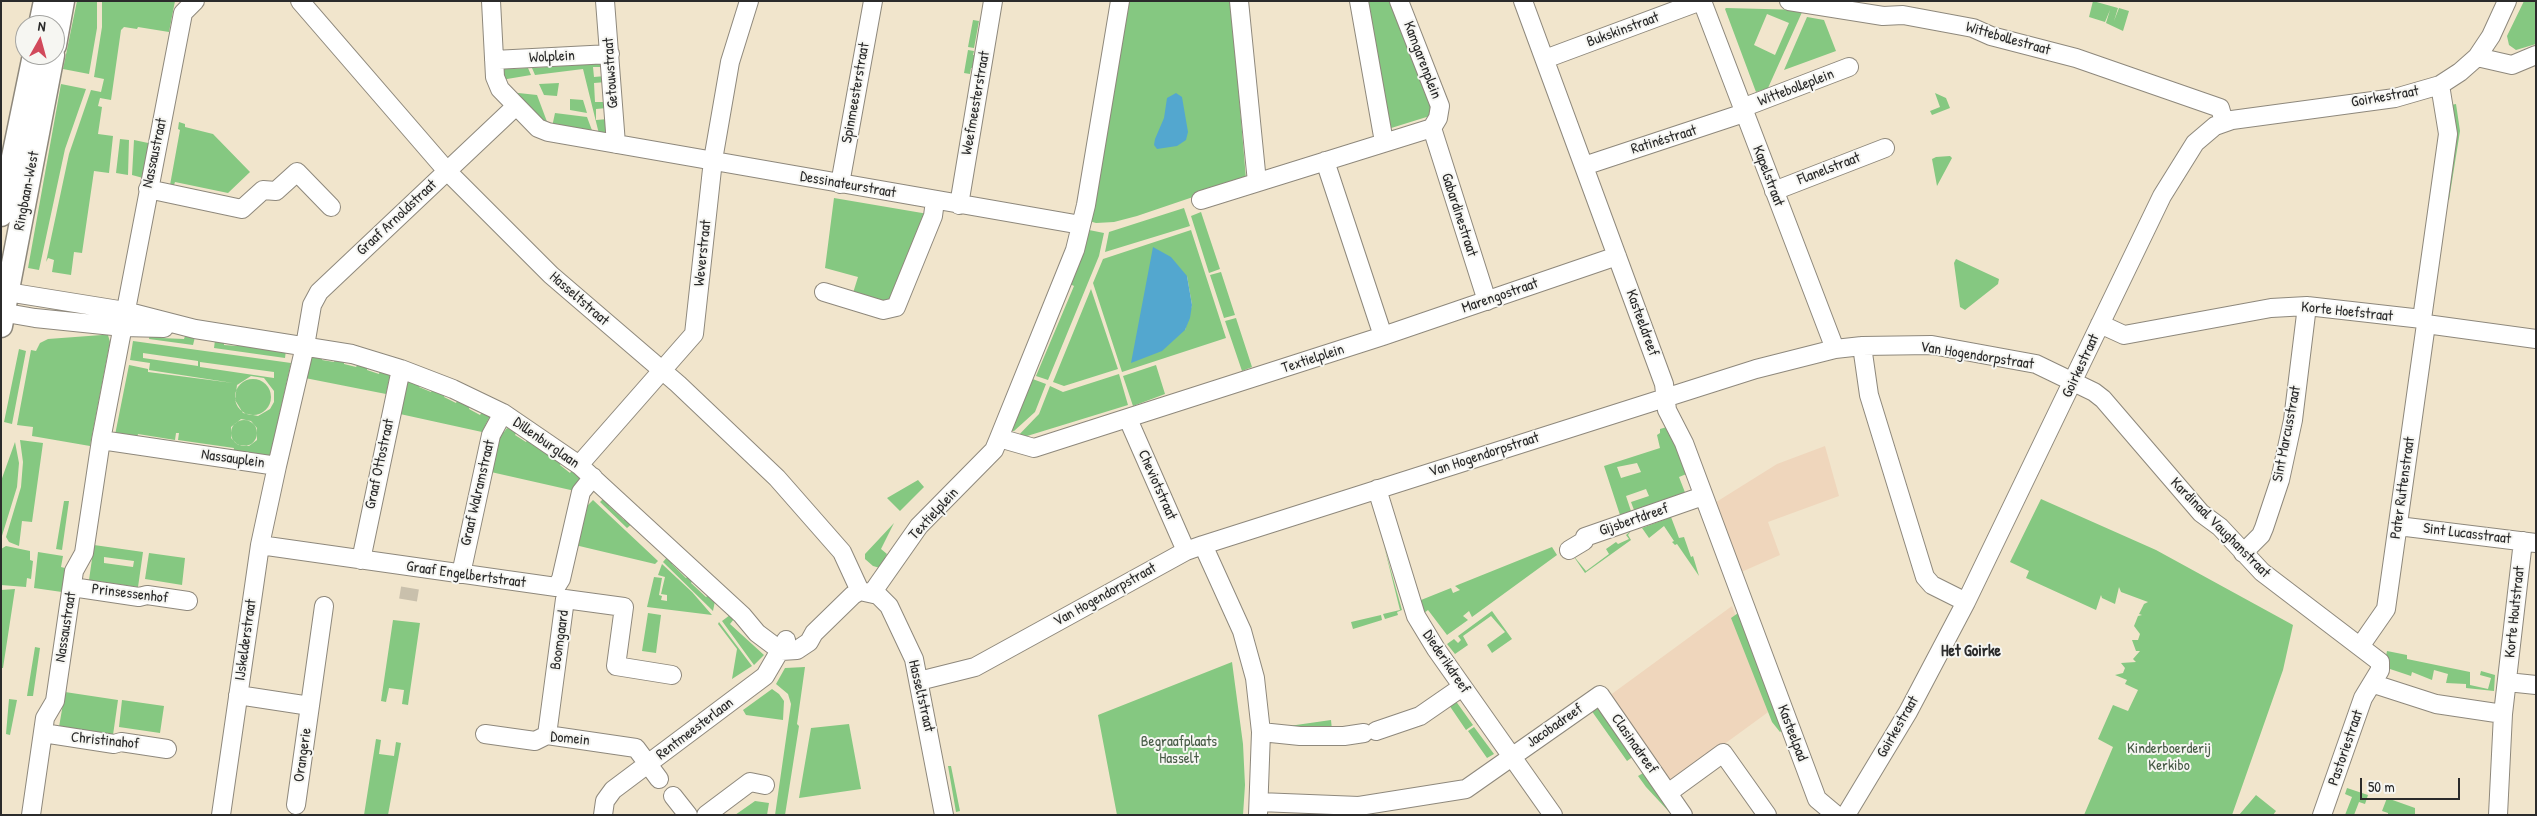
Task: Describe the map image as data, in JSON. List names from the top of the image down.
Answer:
{
  "streets": {
    "main road": ["Ringbaan-West"],
    "street": [
      "Bukskinstraat",
      "Wittebollestraat",
      "Wolplein",
      "Kamgarenplein",
      "Getouwstraat",
      "Wittebolleplein",
      "Spinmeesterstraat",
      "Goirkestraat",
      "Weefmeesterstraat",
      "Ratinéstraat",
      "Nassaustraat",
      "Flanelstraat",
      "Kapelstraat",
      "Dessinateurstraat",
      "Gabardinestraat",
      "Graaf Arnoldstraat",
      "Weverstraat",
      "Marengostraat",
      "Hasseltstraat",
      "Korte Hoefstraat",
      "Kasteeldreef",
      "Van Hogendorpstraat",
      "Textielplein",
      "Sint Marcusstraat",
      "Dillenburglaan",
      "Nassauplein",
      "Graaf Ottostraat",
      "Cheviotstraat",
      "Pater Ruttenstraat",
      "Graaf Walramstraat",
      "Gijsbertdreef",
      "Kardinaal Vaughanstraat",
      "Sint Lucasstraat",
      "Graaf Engelbertstraat",
      "Prinsessenhof",
      "Korte Houtstraat",
      "IJskelderstraat",
      "Boomgaard",
      "Diederikdreef",
      "Jacobadreef",
      "Rentmeesterlaan",
      "Kasteelpad",
      "Domein",
      "Christinahof",
      "Clasinadreef",
      "Pastoriestraat",
      "Orangerie"
    ]
  },
  "crossings": [
    ["Bukskinstraat", "Kapelstraat"],
    ["Bukskinstraat", "Kasteeldreef"],
    ["Wittebollestraat", "Goirkestraat"],
    ["Wolplein", "Getouwstraat"],
    ["Kamgarenplein", "Gabardinestraat"],
    ["Getouwstraat", "Dessinateurstraat"],
    ["Wittebolleplein", "Ratinéstraat"],
    ["Wittebolleplein", "Kapelstraat"],
    ["Spinmeesterstraat", "Dessinateurstraat"],
    ["Goirkestraat", "Korte Hoefstraat"],
    ["Goirkestraat", "Van Hogendorpstraat"],
    ["Goirkestraat", "Pater Ruttenstraat"],
    ["Goirkestraat", "Kardinaal Vaughanstraat"],
    ["Weefmeesterstraat", "Dessinateurstraat"],
    ["Ratinéstraat", "Kapelstraat"],
    ["Ratinéstraat", "Kasteeldreef"],
    ["Nassaustraat", "Nassauplein"],
    ["Nassaustraat", "Prinsessenhof"],
    ["Nassaustraat", "Christinahof"],
    ["Flanelstraat", "Kapelstraat"],
    ["Kapelstraat", "Van Hogendorpstraat"],
    ["Dessinateurstraat", "Weverstraat"],
    ["Dessinateurstraat", "Textielplein"],
    ["Gabardinestraat", "Marengostraat"],
    ["Graaf Arnoldstraat", "Hasseltstraat"],
    ["Graaf Arnoldstraat", "Dillenburglaan"],
    ["Graaf Arnoldstraat", "Nassauplein"],
    ["Weverstraat", "Hasseltstraat"],
    ["Weverstraat", "Dillenburglaan"],
    ["Marengostraat", "Kasteeldreef"],
    ["Marengostraat", "Textielplein"],
    ["Hasseltstraat", "Van Hogendorpstraat"],
    ["Hasseltstraat", "Textielplein"],
    ["Korte Hoefstraat", "Sint Marcusstraat"],
    ["Korte Hoefstraat", "Pater Ruttenstraat"],
    ["Kasteeldreef", "Van Hogendorpstraat"],
    ["Kasteeldreef", "Gijsbertdreef"],
    ["Kasteeldreef", "Kasteelpad"],
    ["Van Hogendorpstraat", "Cheviotstraat"],
    ["Van Hogendorpstraat", "Kardinaal Vaughanstraat"],
    ["Van Hogendorpstraat", "Diederikdreef"],
    ["Textielplein", "Dillenburglaan"],
    ["Textielplein", "Cheviotstraat"],
    ["Textielplein", "Rentmeesterlaan"],
    ["Sint Marcusstraat", "Kardinaal Vaughanstraat"],
    ["Dillenburglaan", "Nassauplein"],
    ["Dillenburglaan", "Graaf Ottostraat"],
    ["Dillenburglaan", "Graaf Walramstraat"],
    ["Dillenburglaan", "Graaf Engelbertstraat"],
    ["Dillenburglaan", "Rentmeesterlaan"],
    ["Nassauplein", "IJskelderstraat"],
    ["Graaf Ottostraat", "Graaf Engelbertstraat"],
    ["Pater Ruttenstraat", "Kardinaal Vaughanstraat"],
    ["Pater Ruttenstraat", "Sint Lucasstraat"],
    ["Graaf Walramstraat", "Graaf Engelbertstraat"],
    ["Kardinaal Vaughanstraat", "Pastoriestraat"],
    ["Sint Lucasstraat", "Korte Houtstraat"],
    ["Graaf Engelbertstraat", "IJskelderstraat"],
    ["Boomgaard", "Domein"],
    ["Diederikdreef", "Jacobadreef"],
    ["Jacobadreef", "Clasinadreef"],
    ["Rentmeesterlaan", "Domein"]
  ],
  "districts": ["Het Goirke"],
  "parks": ["Begraafplaats Hasselt", "Kinderboerderij Kerkibo"],
  "scale_bar": "50 m",
  "north": "top"
}
